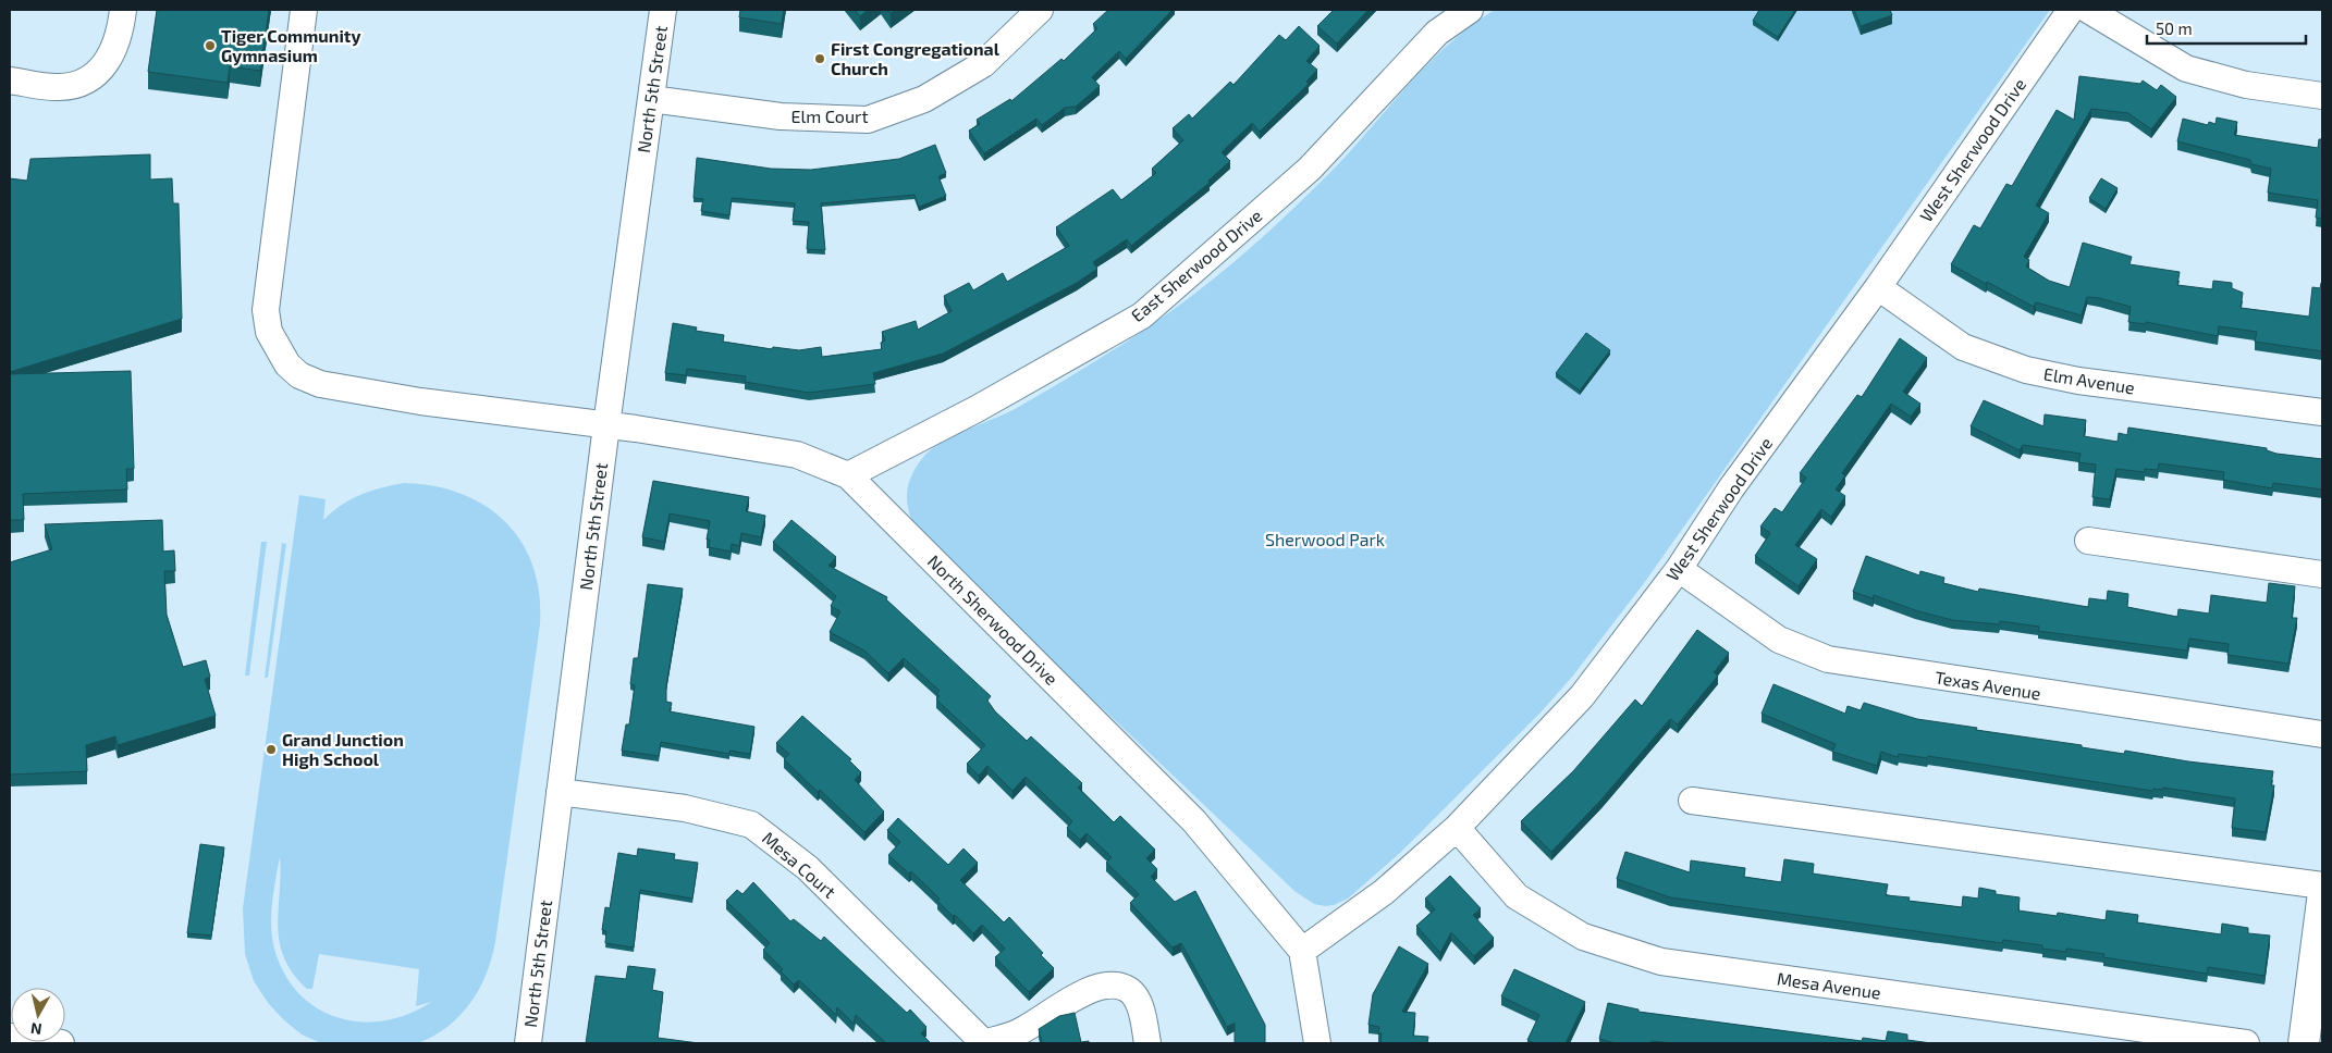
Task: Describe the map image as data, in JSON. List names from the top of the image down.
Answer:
{
  "streets": {
    "street": [
      "North 5th Street",
      "Elm Court",
      "West Sherwood Drive",
      "East Sherwood Drive",
      "Elm Avenue",
      "North Sherwood Drive",
      "Texas Avenue",
      "Mesa Court",
      "Mesa Avenue"
    ]
  },
  "crossings": [
    ["North 5th Street", "Elm Court"],
    ["North 5th Street", "North Sherwood Drive"],
    ["North 5th Street", "Mesa Court"],
    ["West Sherwood Drive", "Elm Avenue"],
    ["West Sherwood Drive", "North Sherwood Drive"],
    ["West Sherwood Drive", "Texas Avenue"],
    ["West Sherwood Drive", "Mesa Avenue"],
    ["East Sherwood Drive", "North Sherwood Drive"]
  ],
  "parks": ["Sherwood Park"],
  "places": ["Tiger Community Gymnasium", "First Congregational Church", "Grand Junction High School"],
  "scale_bar": "50 m",
  "north": "bottom"
}
